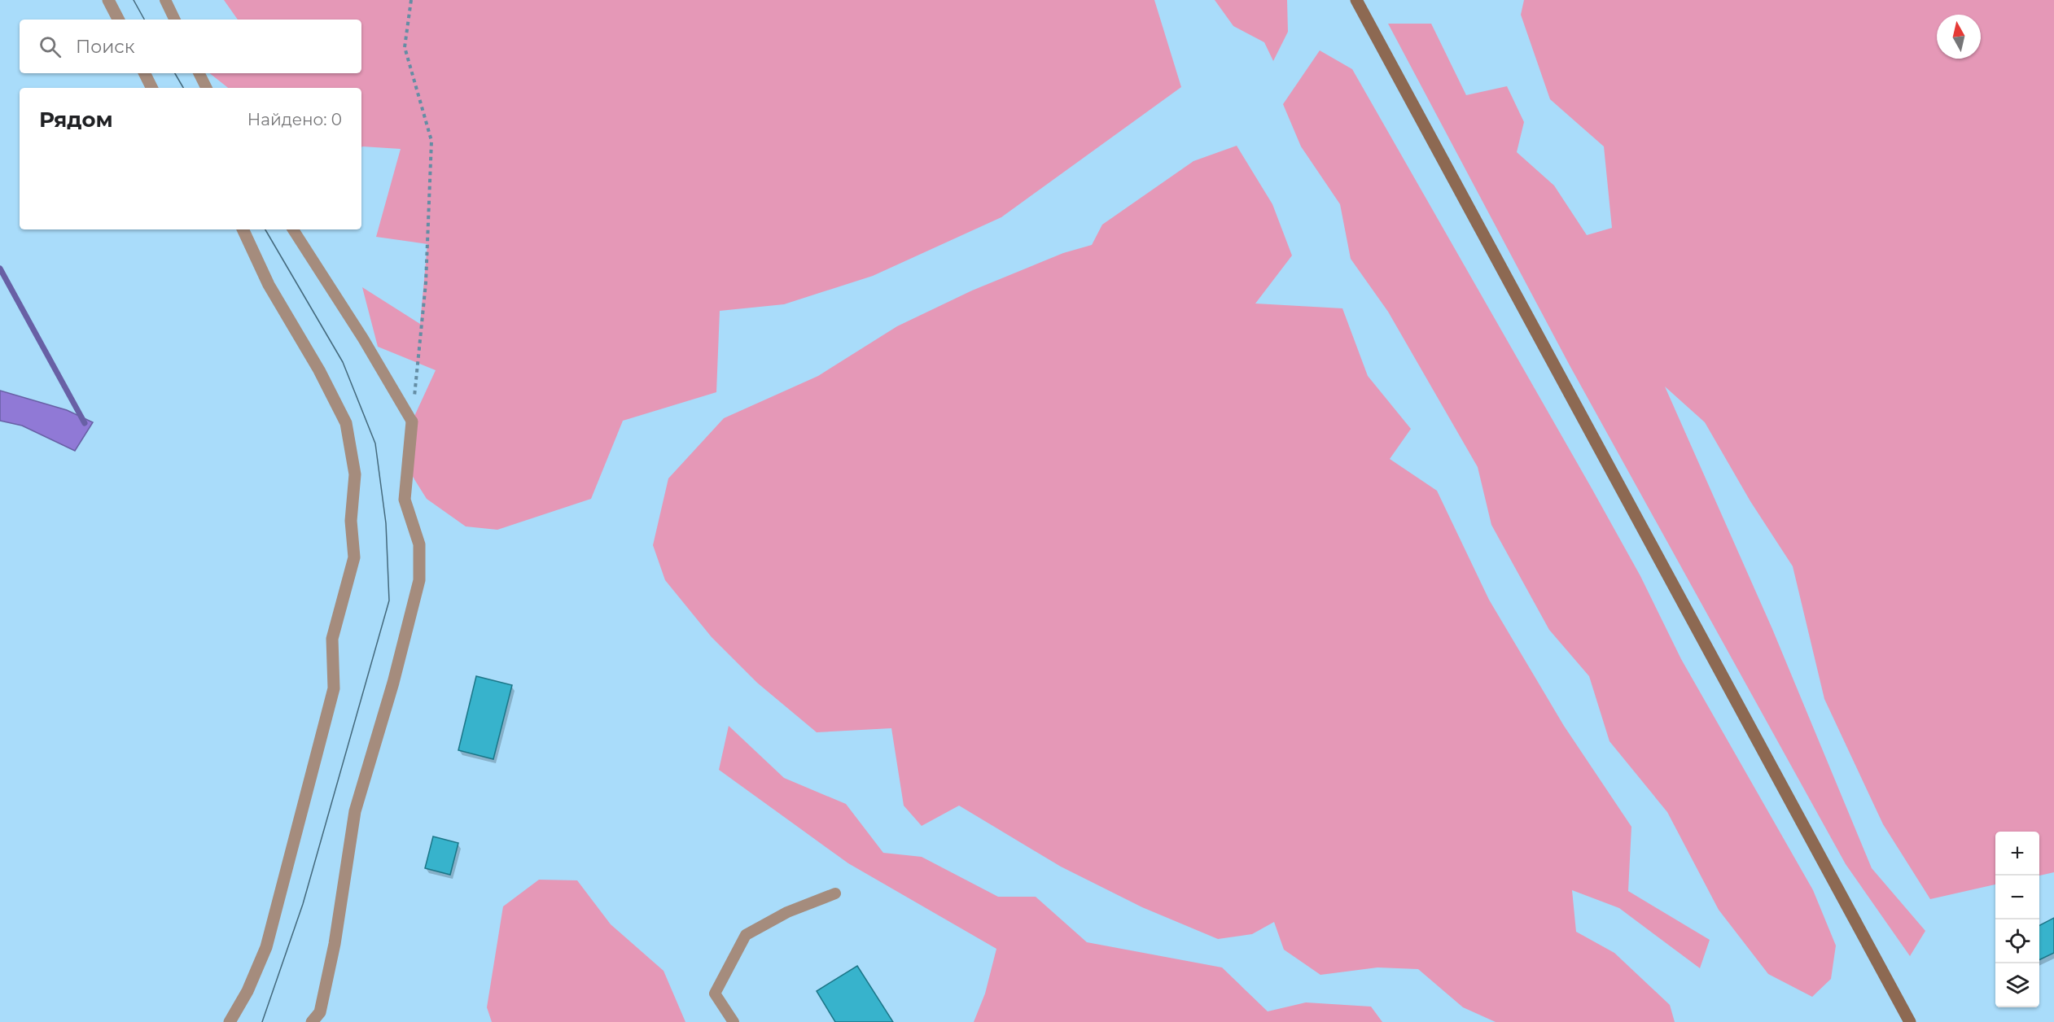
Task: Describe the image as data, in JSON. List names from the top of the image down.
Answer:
{
  "north": "top",
  "page": {
    "search": "Поиск",
    "heading": ["Рядом", "Найдено: 0"],
    "map_buttons": ["+", "−"]
  }
}
